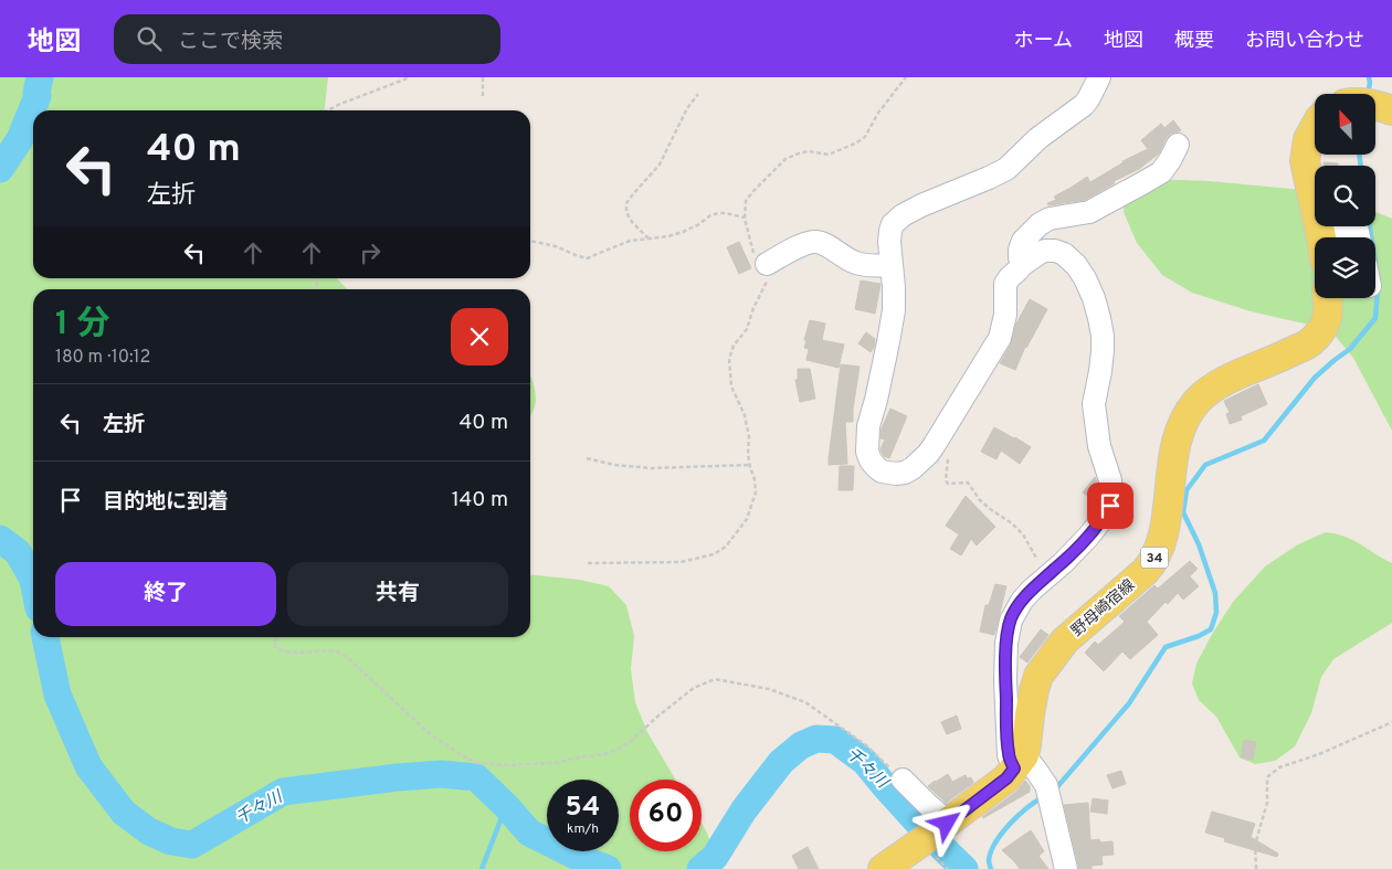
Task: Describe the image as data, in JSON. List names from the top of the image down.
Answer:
{
  "streets": {
    "main road": ["34", "野母崎宿線"]
  },
  "water": ["千々川"],
  "north": "top left",
  "page": {
    "header": "地図",
    "search": "ここで検索",
    "nav": [
      "ホーム",
      "地図",
      "概要",
      "お問い合わせ"
    ],
    "turn": ["40 m", "左折"],
    "heading": ["1 分", "180 m · 10:12"],
    "list": [
      {
        "name": "左折",
        "value": "40 m"
      },
      {
        "name": "目的地に到着",
        "value": "140 m"
      }
    ],
    "buttons": ["終了", "共有"],
    "speed": "54 km/h",
    "limit": "60"
  }
}
